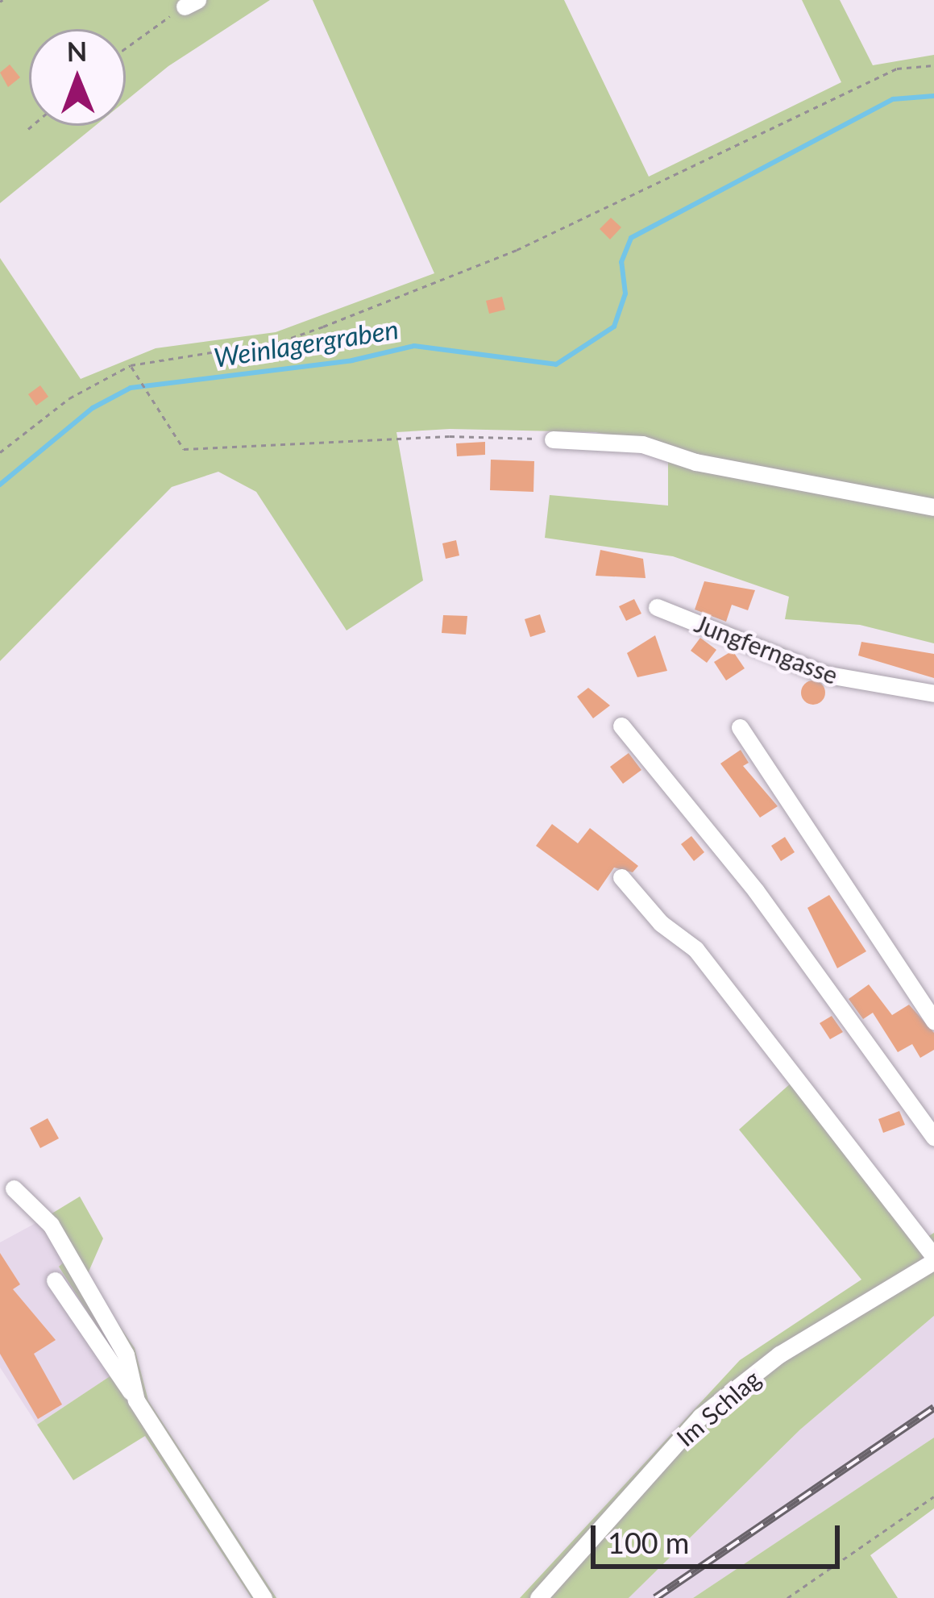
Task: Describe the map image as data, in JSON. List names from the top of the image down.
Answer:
{
  "streets": {
    "street": ["Jungferngasse", "Im Schlag"]
  },
  "water": ["Weinlagergraben"],
  "scale_bar": "100 m",
  "north": "top"
}
